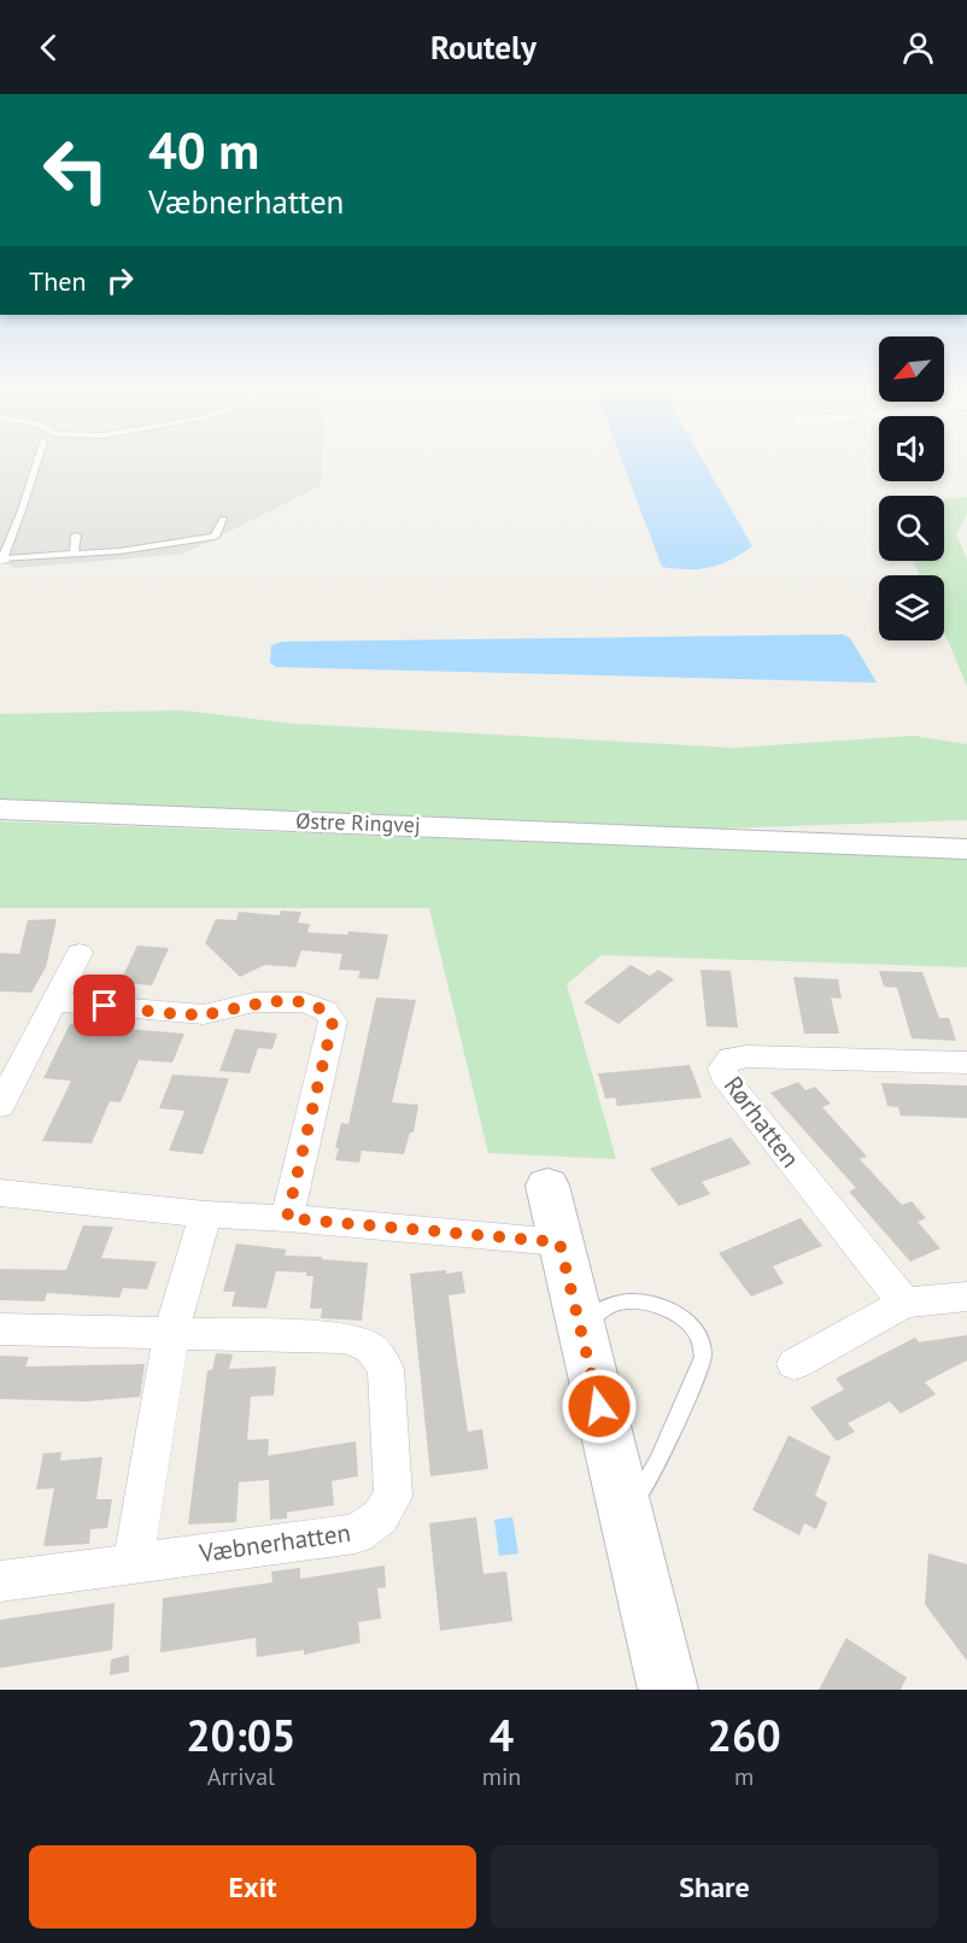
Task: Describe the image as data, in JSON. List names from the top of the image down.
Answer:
{
  "streets": {
    "main road": ["Østre Ringvej"],
    "street": ["Rørhatten", "Væbnerhatten"]
  },
  "north": "bottom left",
  "page": {
    "header": "Routely",
    "turn": ["40 m", "Væbnerhatten"],
    "then": "Then",
    "eta": [
      "20:05",
      "Arrival",
      "4",
      "min",
      "260",
      "m"
    ],
    "buttons": ["Exit", "Share"]
  }
}
